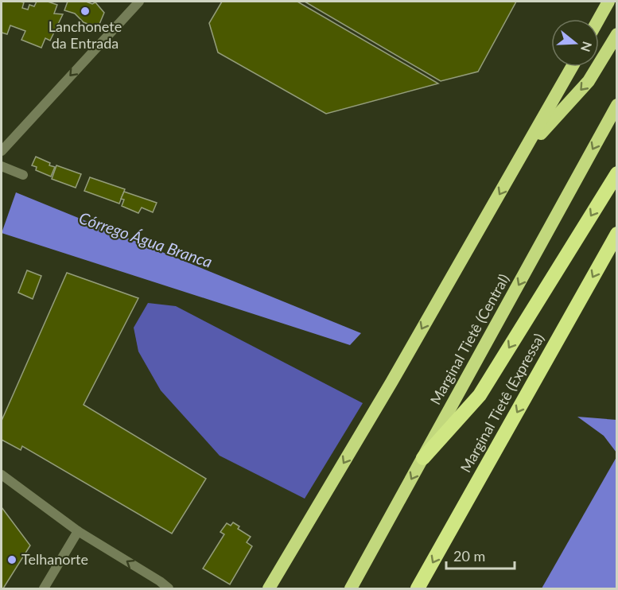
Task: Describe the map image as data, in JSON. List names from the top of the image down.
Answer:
{
  "streets": {
    "highway": ["Marginal Tietê (Central)", "Marginal Tietê (Expressa)"]
  },
  "water": ["Córrego Água Branca"],
  "places": ["Lanchonete da Entrada", "Telhanorte"],
  "scale_bar": "20 m",
  "north": "right"
}
